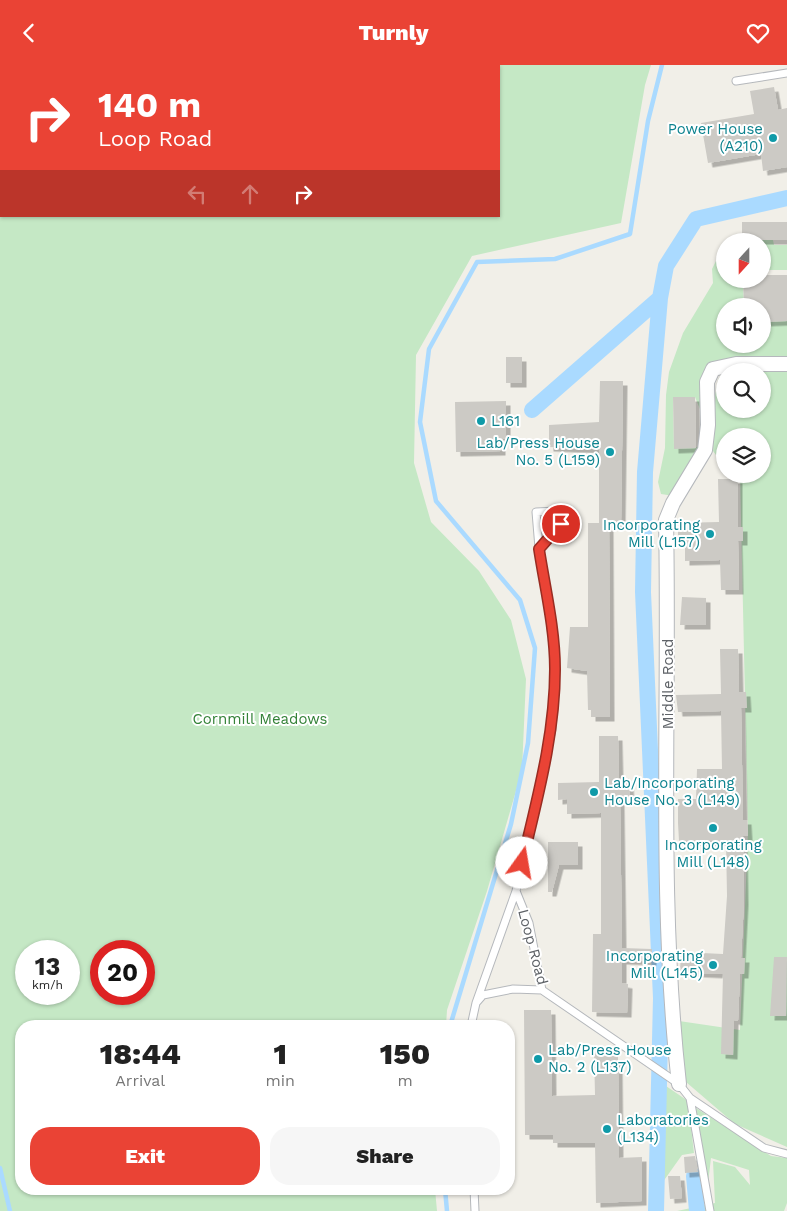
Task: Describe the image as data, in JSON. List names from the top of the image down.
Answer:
{
  "streets": {
    "street": ["Middle Road"],
    "lane": ["Loop Road"]
  },
  "crossings": [
    ["Middle Road", "Loop Road"]
  ],
  "parks": ["Cornmill Meadows"],
  "places": [
    "Power House (A210)",
    "L161",
    "Lab/Press House No. 5 (L159)",
    "Incorporating Mill (L157)",
    "Lab/Incorporating House No. 3 (L149)",
    "Incorporating Mill (L148)",
    "Incorporating Mill (L145)",
    "Lab/Press House No. 2 (L137)",
    "Laboratories (L134)"
  ],
  "north": "bottom",
  "page": {
    "header": "Turnly",
    "turn": ["140 m", "Loop Road"],
    "speed": "13 km/h",
    "limit": "20",
    "eta": [
      "18:44",
      "Arrival",
      "1",
      "min",
      "150",
      "m"
    ],
    "buttons": ["Exit", "Share"]
  }
}
